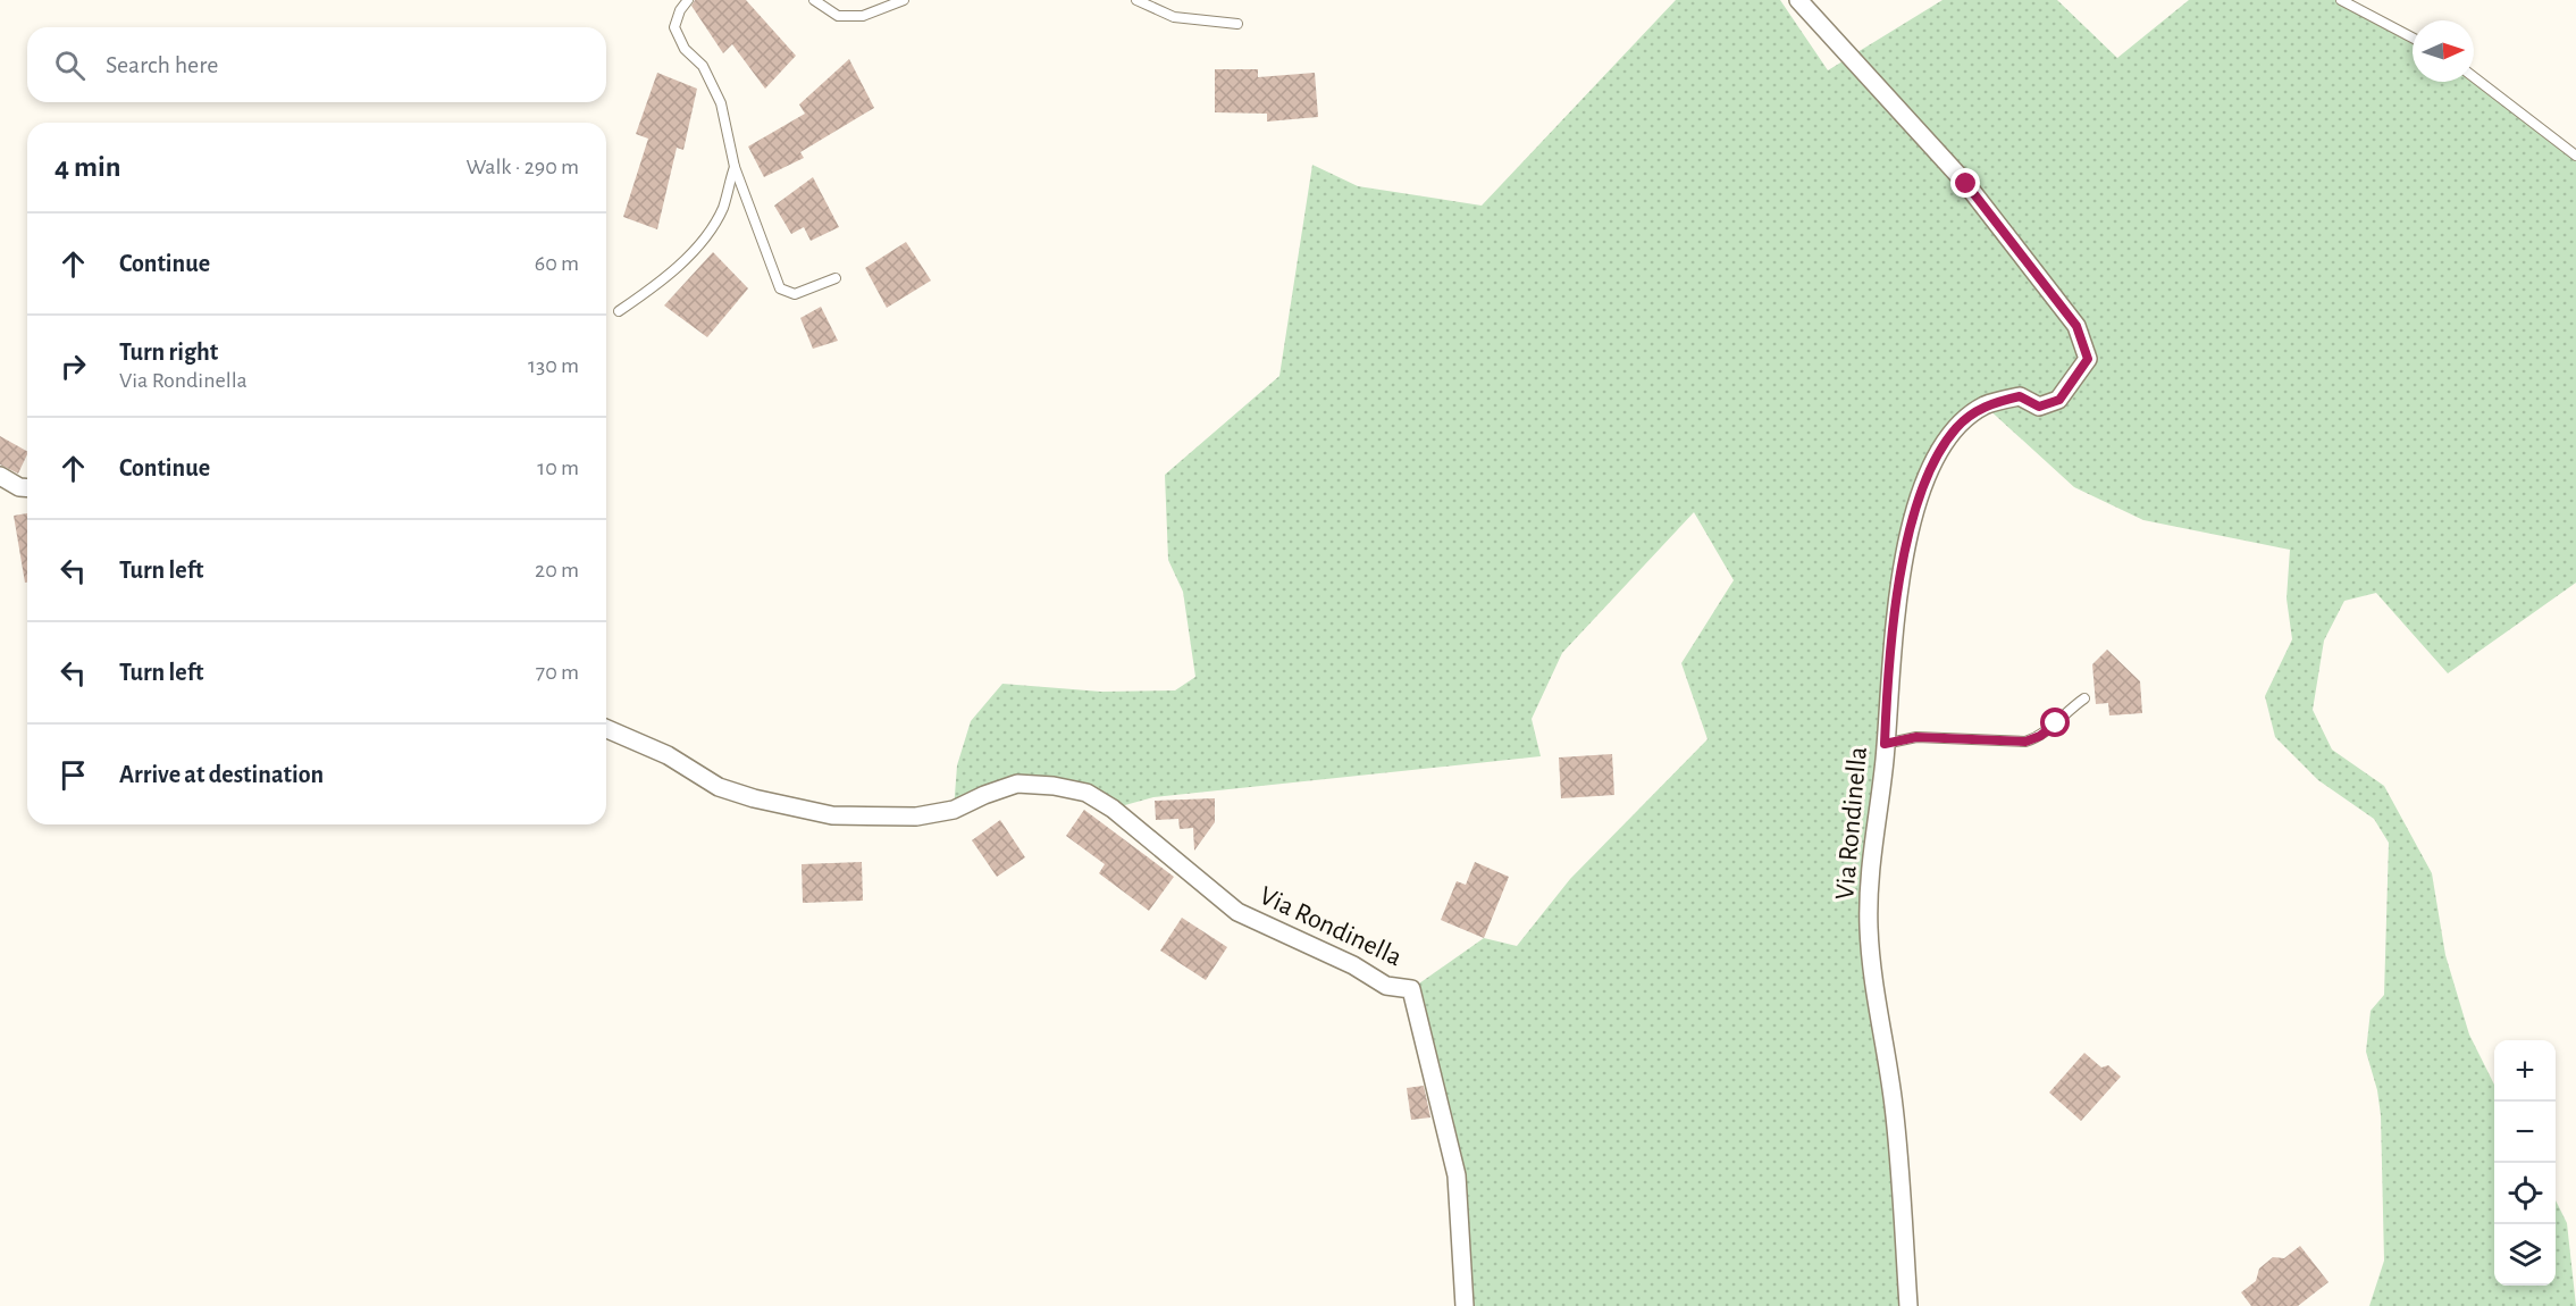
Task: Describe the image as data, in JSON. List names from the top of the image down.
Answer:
{
  "streets": {
    "street": ["Via Rondinella"]
  },
  "north": "right",
  "page": {
    "search": "Search here",
    "heading": ["4 min", "Walk · 290 m"],
    "list": [
      ["Continue", "60 m"],
      ["Turn right", "Via Rondinella", "130 m"],
      ["Continue", "10 m"],
      ["Turn left", "20 m"],
      ["Turn left", "70 m"],
      "Arrive at destination"
    ],
    "map_buttons": ["+", "−"]
  }
}
